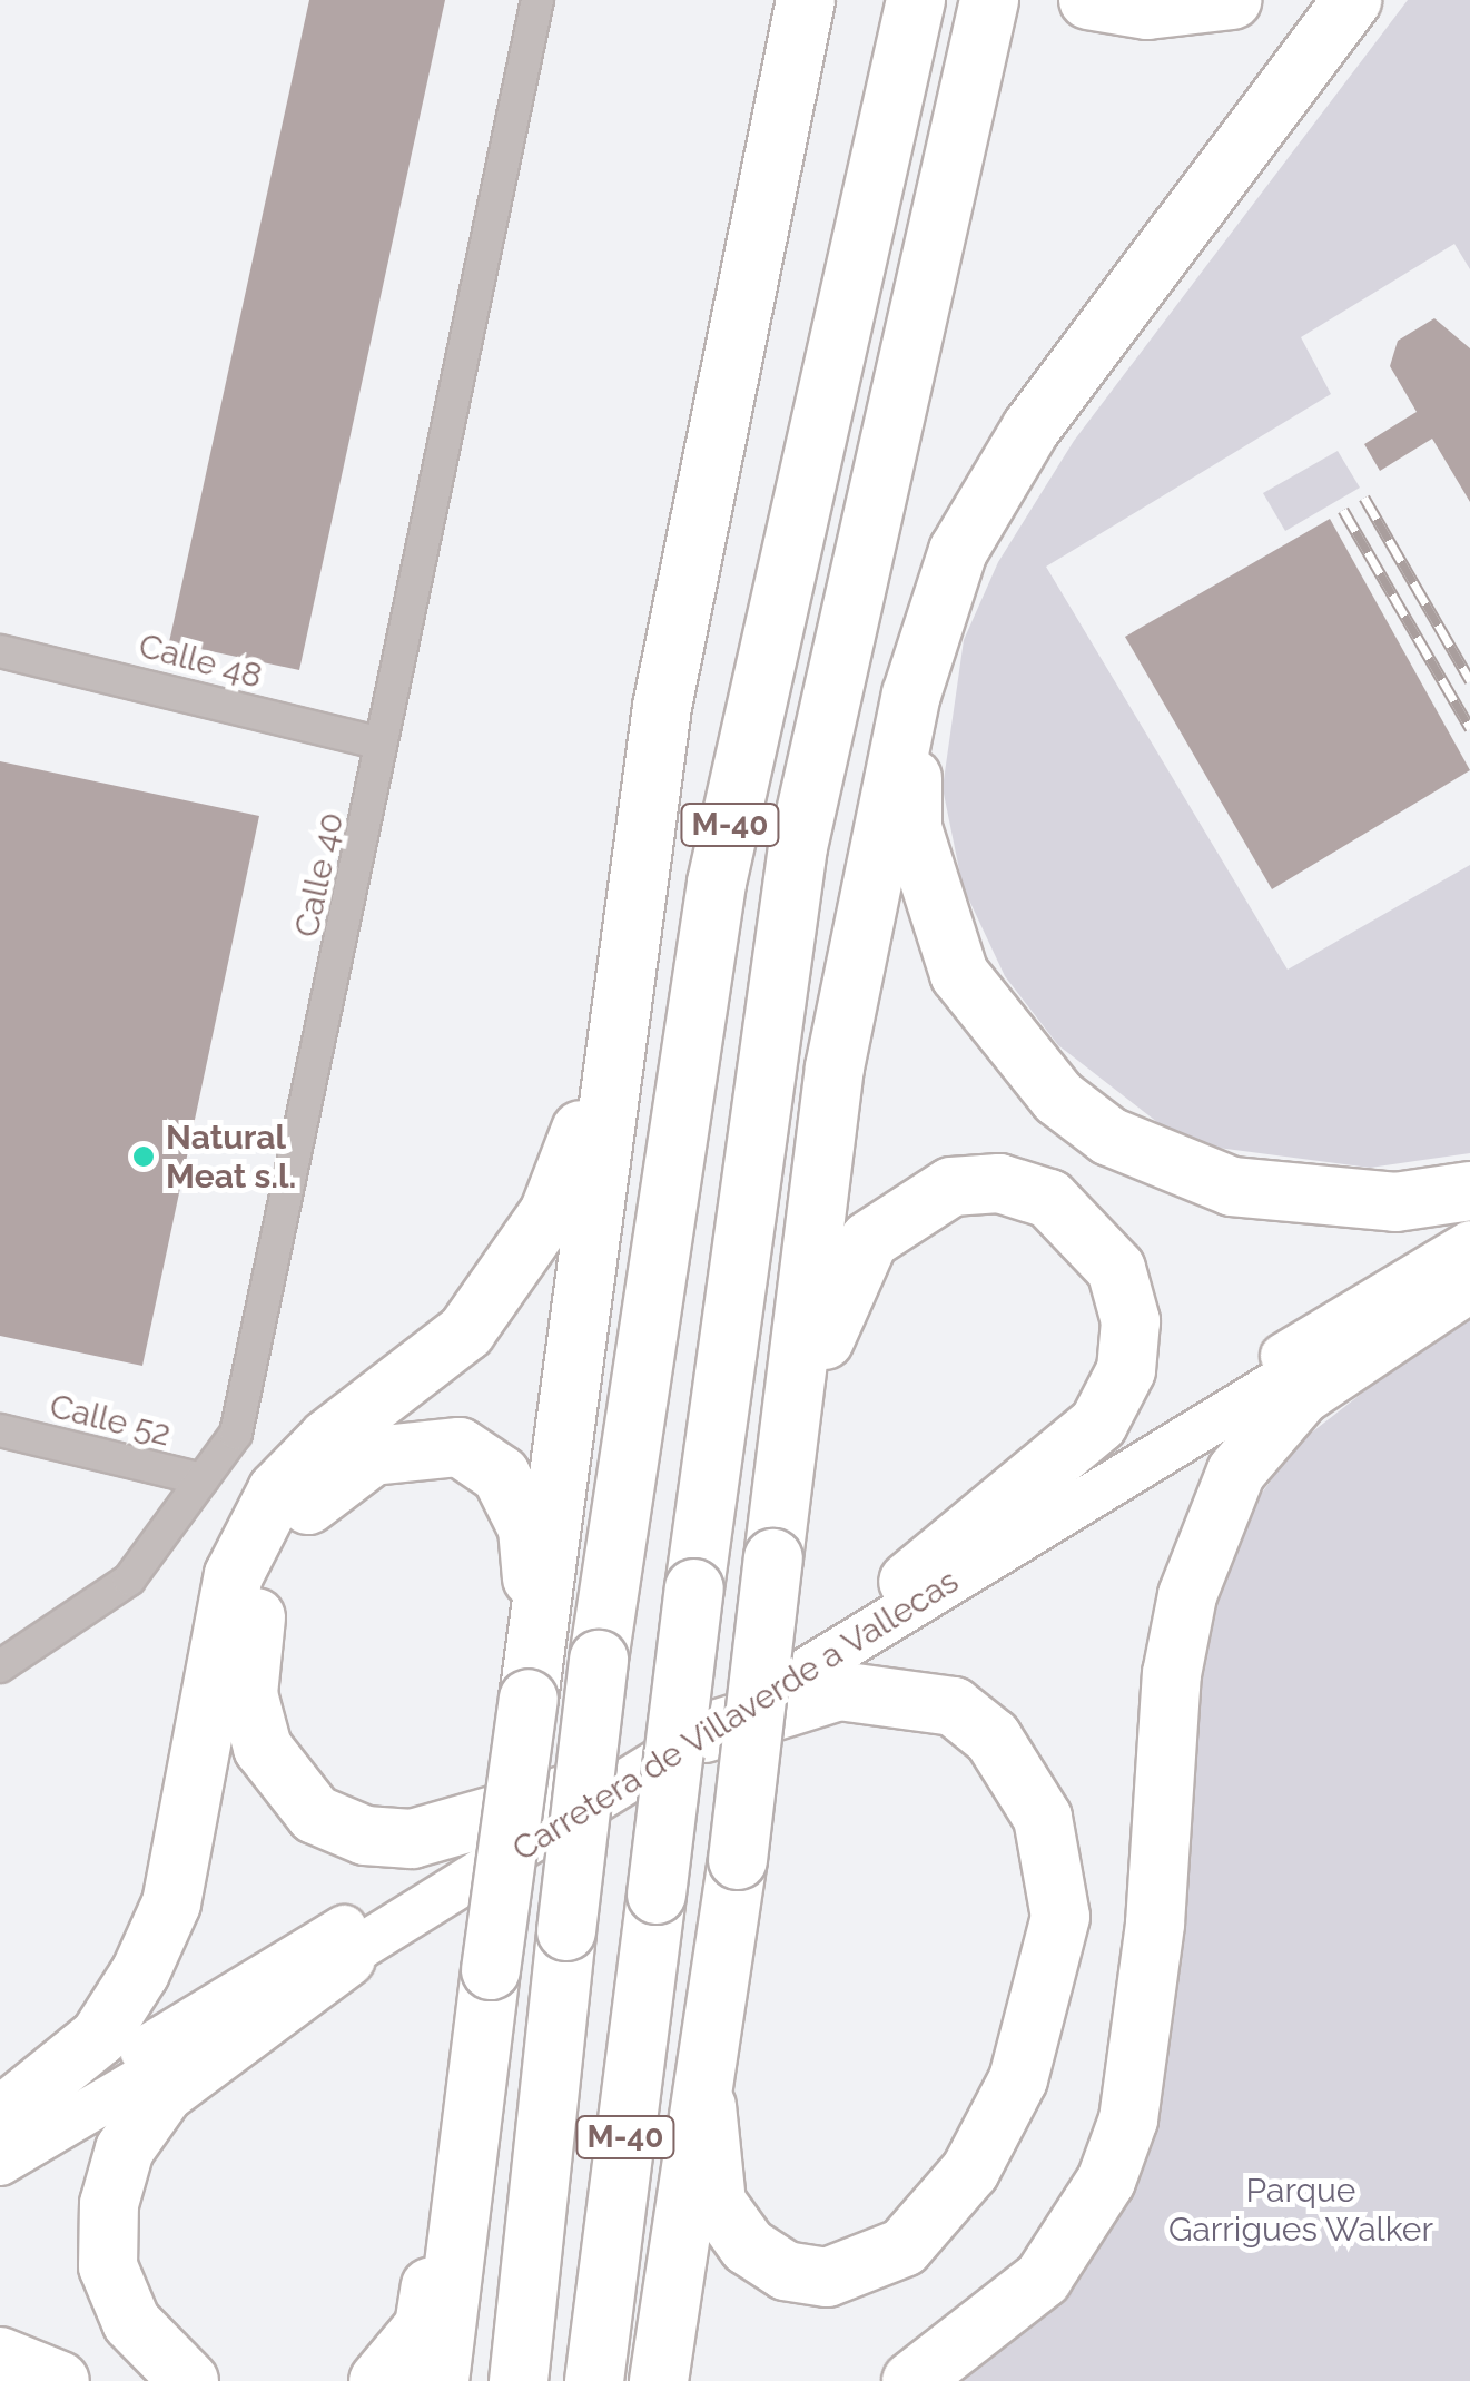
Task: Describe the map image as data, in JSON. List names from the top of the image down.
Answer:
{
  "streets": {
    "highway": ["M-40"],
    "main road": ["Carretera de Villaverde a Vallecas"],
    "street": ["Calle 48", "Calle 40", "Calle 52"]
  },
  "crossings": [
    ["Calle 48", "Calle 40"],
    ["Calle 40", "Calle 52"]
  ],
  "parks": ["Parque Garrigues Walker"],
  "places": ["Natural Meat s.l."]
}
